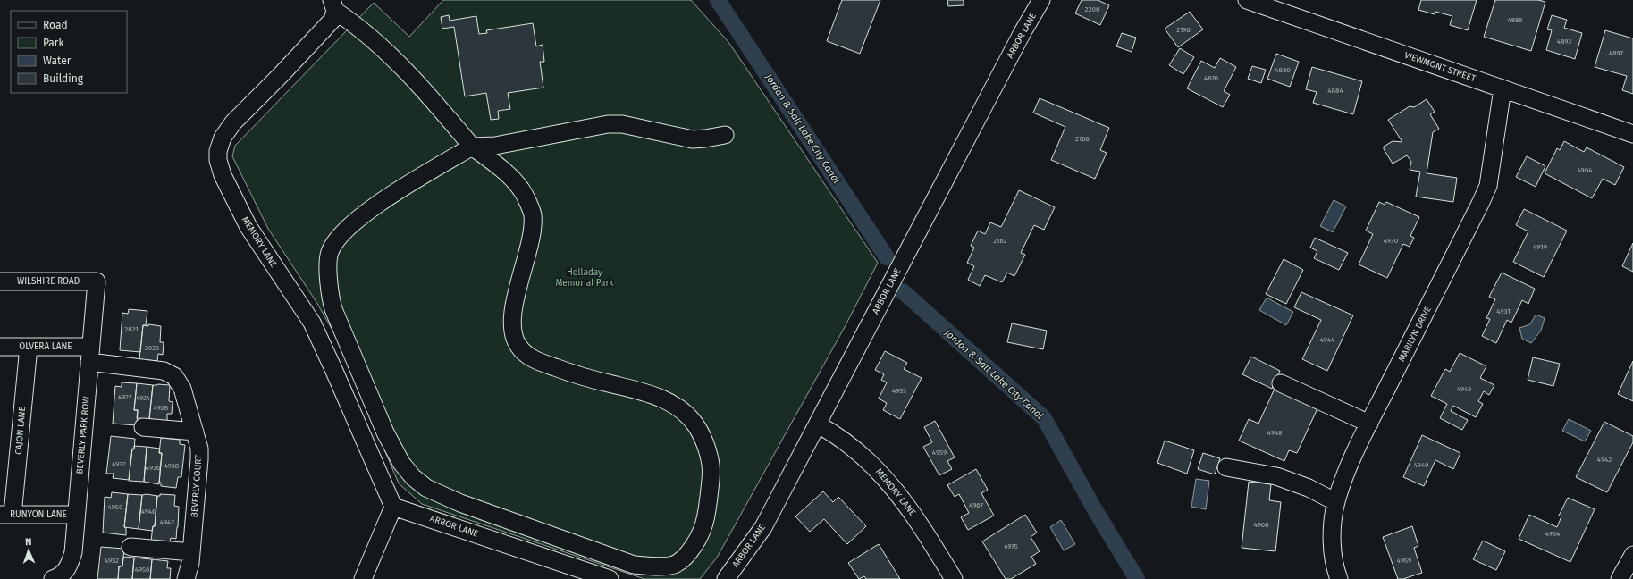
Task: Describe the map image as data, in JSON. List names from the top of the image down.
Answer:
{
  "streets": {
    "street": [
      "ARBOR LANE",
      "VIEWMONT STREET",
      "MEMORY LANE",
      "WILSHIRE ROAD",
      "MARILYN DRIVE",
      "OLVERA LANE",
      "CAJON LANE",
      "BEVERLY PARK ROW",
      "BEVERLY COURT",
      "RUNYON LANE"
    ]
  },
  "crossings": [
    ["ARBOR LANE", "MEMORY LANE"],
    ["VIEWMONT STREET", "MARILYN DRIVE"],
    ["WILSHIRE ROAD", "BEVERLY PARK ROW"],
    ["OLVERA LANE", "CAJON LANE"],
    ["OLVERA LANE", "BEVERLY PARK ROW"],
    ["OLVERA LANE", "BEVERLY COURT"],
    ["CAJON LANE", "RUNYON LANE"],
    ["BEVERLY PARK ROW", "RUNYON LANE"]
  ],
  "water": ["Jordan & Salt Lake City Canal"],
  "parks": ["Holladay Memorial Park"],
  "house_numbers": [
    "2200",
    "4889",
    "2196",
    "4893",
    "4897",
    "4880",
    "4876",
    "4884",
    "2166",
    "4904",
    "2162",
    "4930",
    "4919",
    "4931",
    "2021",
    "4944",
    "2023",
    "4943",
    "4953",
    "4922",
    "4924",
    "4928",
    "4948",
    "4959",
    "4942",
    "4932",
    "4949",
    "4938",
    "4936",
    "4967",
    "4950",
    "4946",
    "4942",
    "4966",
    "4954",
    "4975",
    "4952",
    "4959",
    "4956"
  ],
  "legend": [
    "Road",
    "Park",
    "Water",
    "Building"
  ],
  "north": "top"
}
